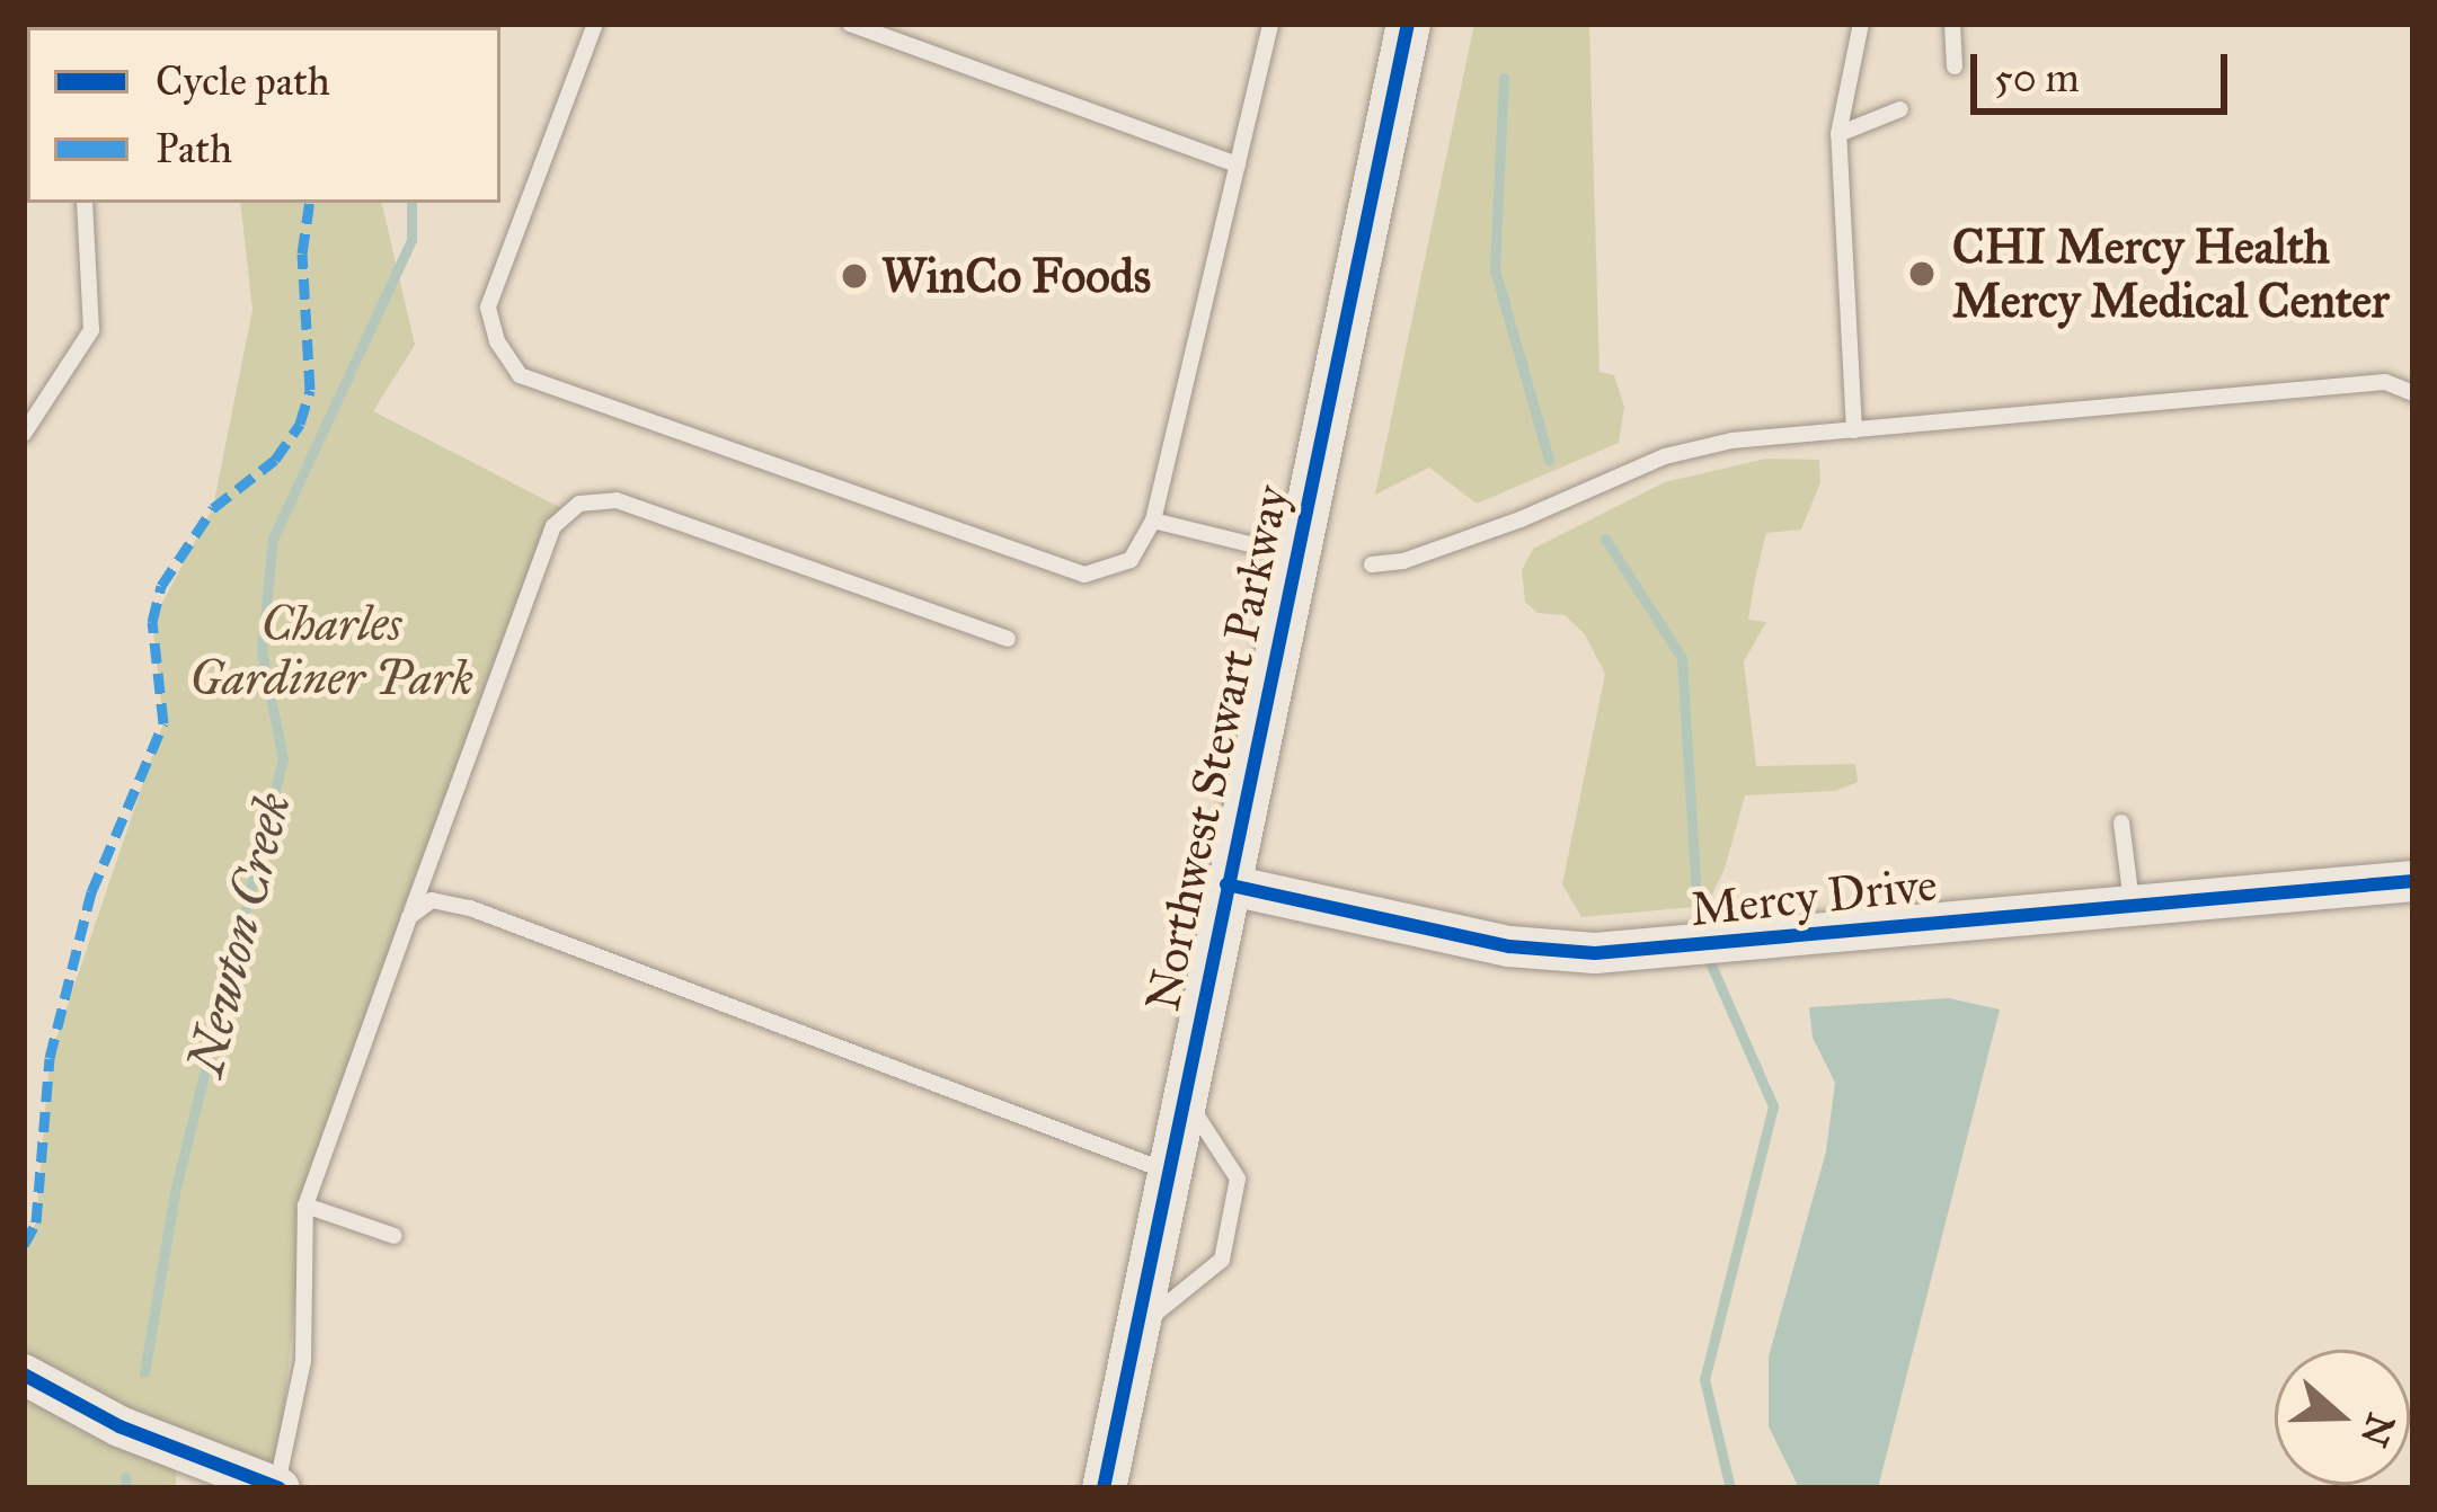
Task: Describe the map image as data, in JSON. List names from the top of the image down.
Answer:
{
  "streets": {
    "main road": ["Northwest Stewart Parkway"],
    "street": ["Mercy Drive"]
  },
  "crossings": [
    ["Northwest Stewart Parkway", "Mercy Drive"]
  ],
  "water": ["Newton Creek"],
  "parks": ["Charles Gardiner Park"],
  "places": ["CHI Mercy Health Mercy Medical Center", "WinCo Foods"],
  "legend": ["Cycle path", "Path"],
  "scale_bar": "50 m",
  "north": "right"
}
